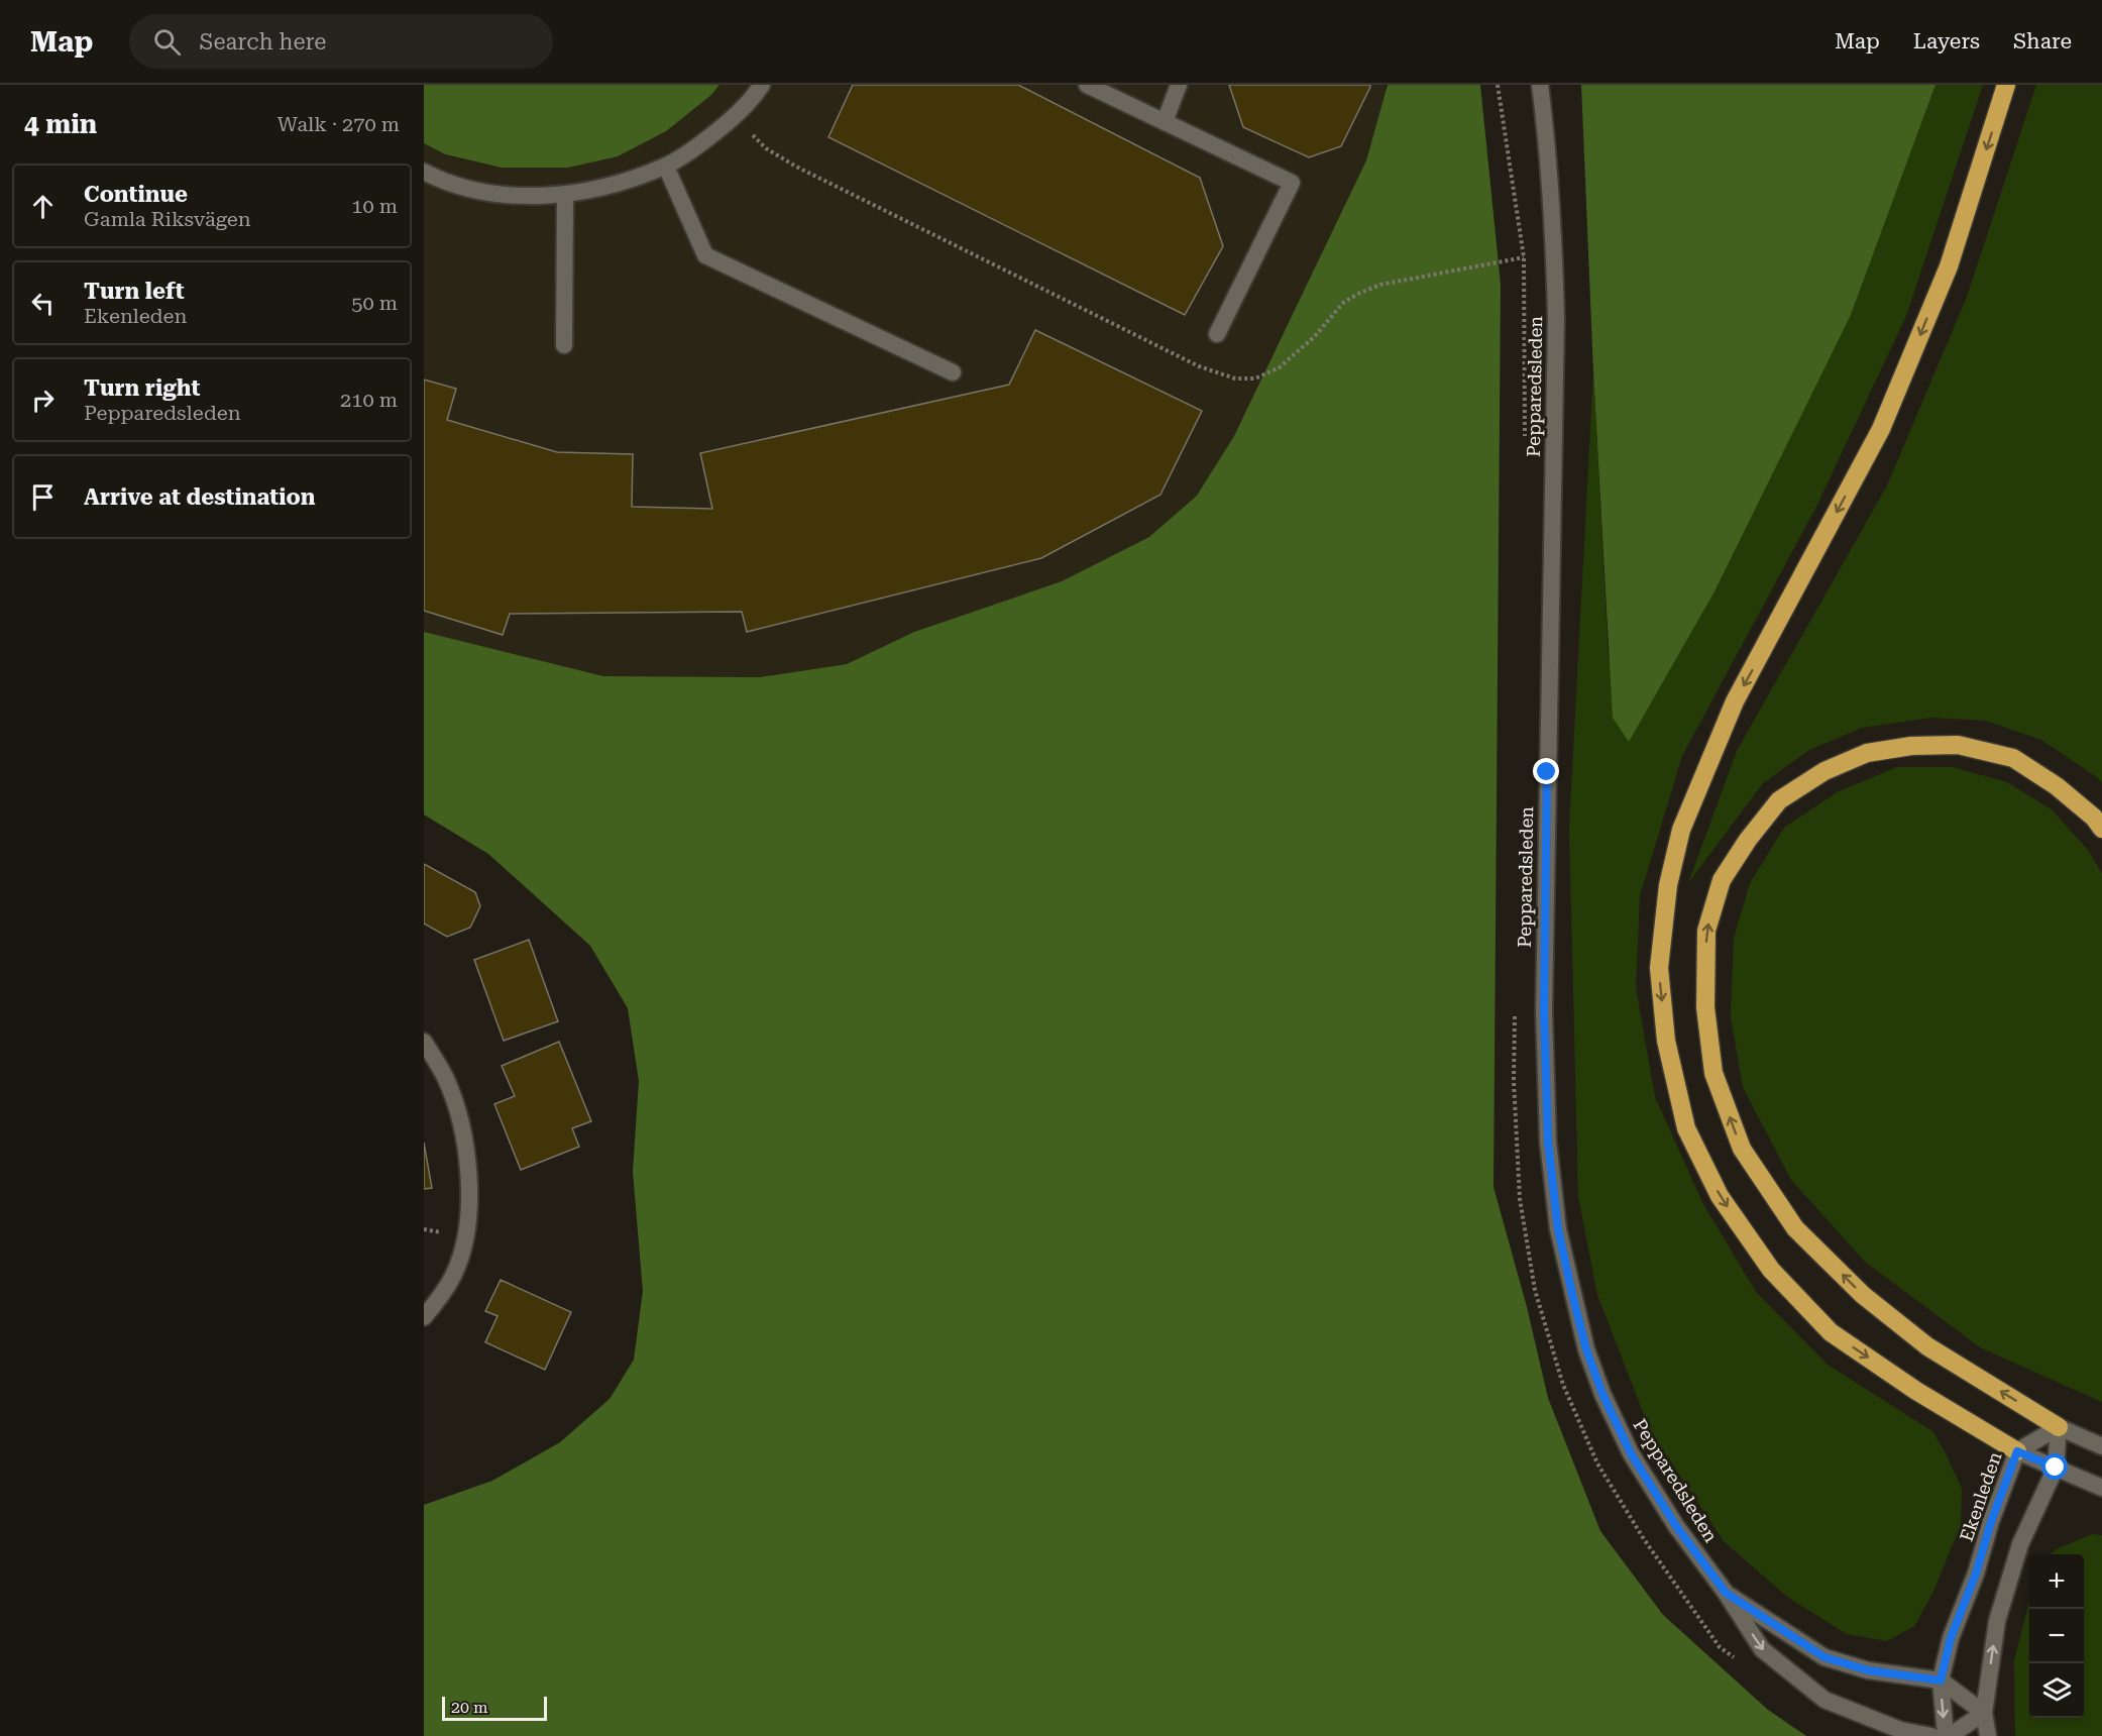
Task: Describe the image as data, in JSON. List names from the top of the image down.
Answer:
{
  "streets": {
    "street": ["Pepparedsleden", "Ekenleden"]
  },
  "crossings": [
    ["Pepparedsleden", "Ekenleden"]
  ],
  "scale_bar": "20 m",
  "page": {
    "header": "Map",
    "search": "Search here",
    "nav": ["Map", "Layers", "Share"],
    "heading": ["4 min", "Walk · 270 m"],
    "list": [
      ["Continue", "Gamla Riksvägen", "10 m"],
      ["Turn left", "Ekenleden", "50 m"],
      ["Turn right", "Pepparedsleden", "210 m"],
      "Arrive at destination"
    ],
    "map_buttons": ["+", "−"],
    "scale": "20 m"
  }
}
